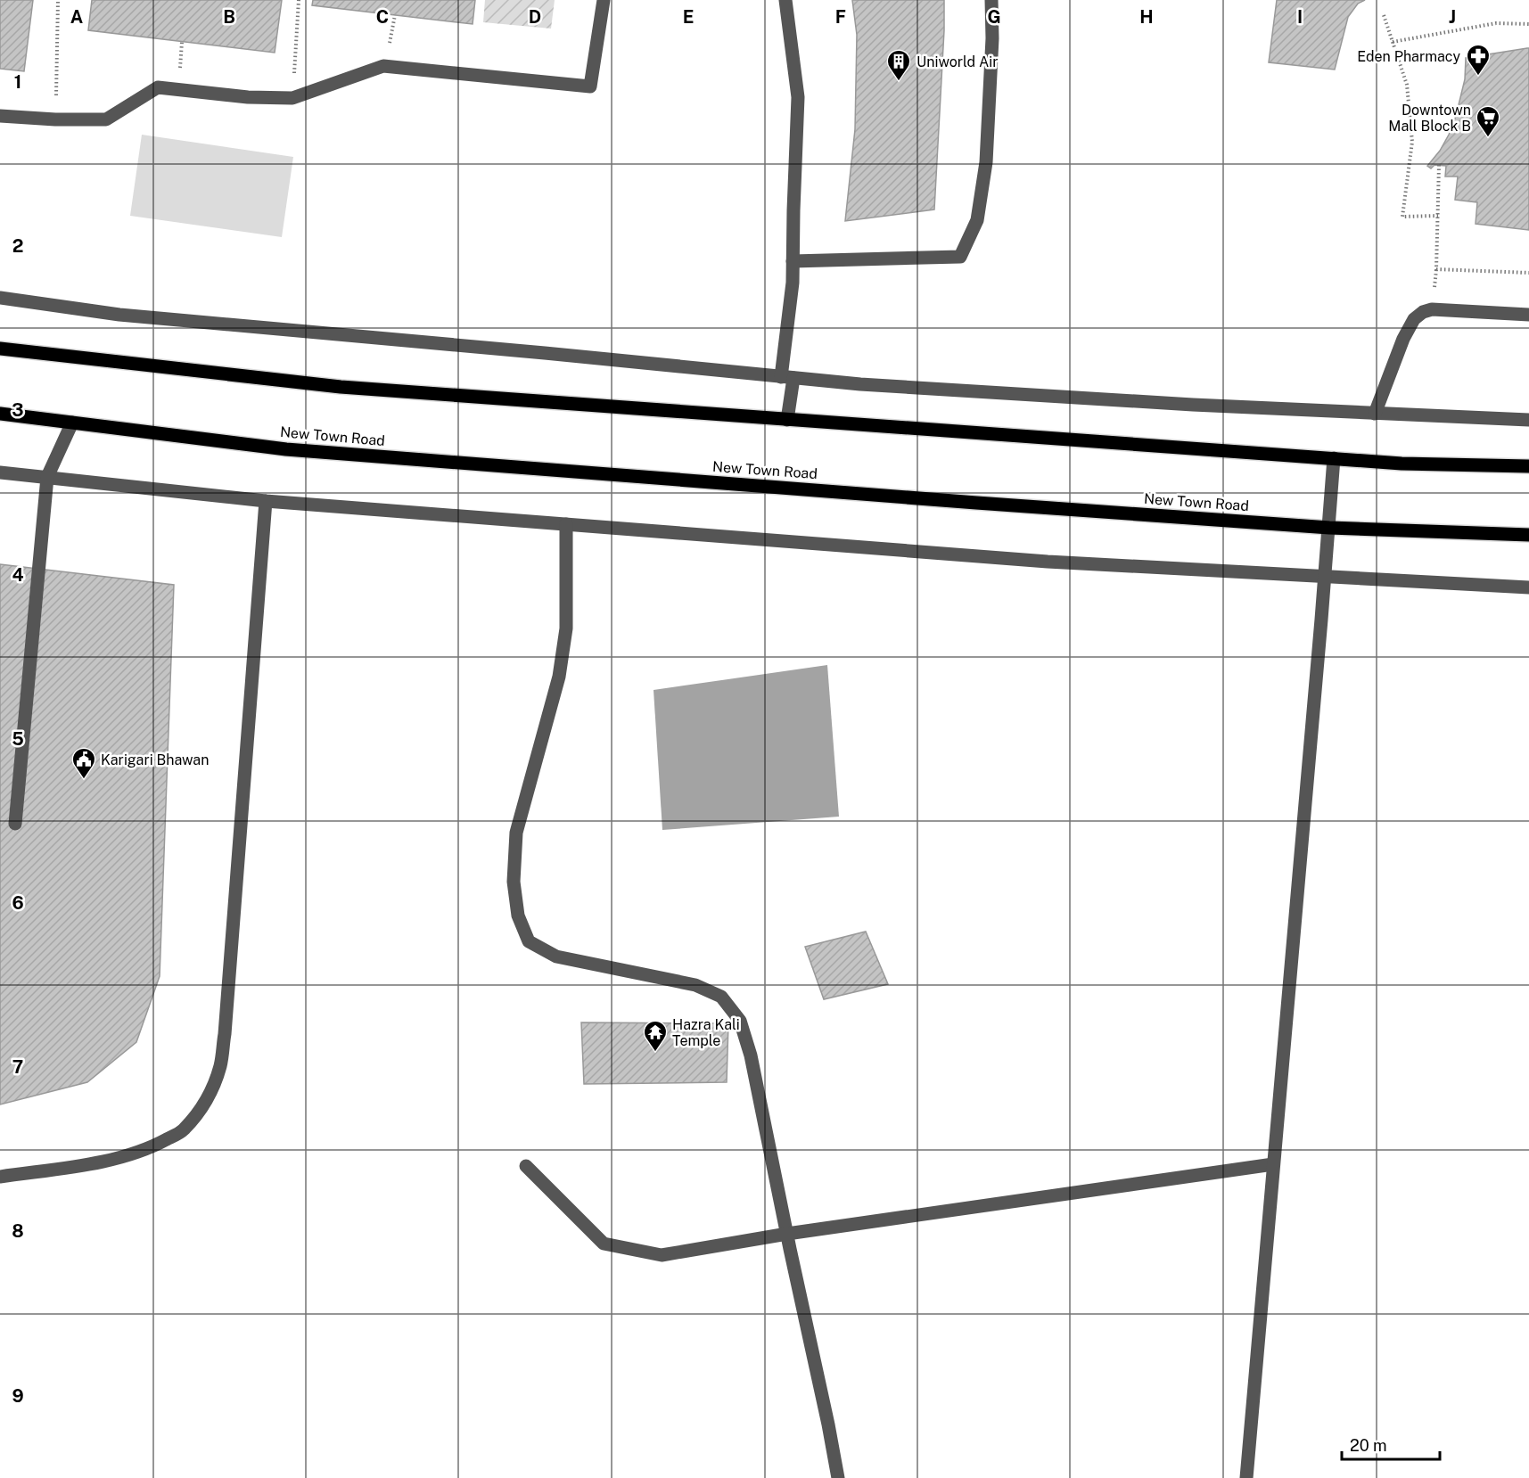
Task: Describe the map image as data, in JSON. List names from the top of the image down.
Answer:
{
  "streets": {
    "main road": ["New Town Road"]
  },
  "places": {
    "pharmacy": ["Eden Pharmacy"],
    "building": ["Uniworld Air"],
    "supermarket": ["Downtown Mall Block B"],
    "public building": ["Karigari Bhawan"],
    "temple": ["Hazra Kali Temple"]
  },
  "scale_bar": "20 m",
  "grid": {
    "columns": [
      "A",
      "B",
      "C",
      "D",
      "E",
      "F",
      "G",
      "H",
      "I",
      "J"
    ],
    "rows": [
      "1",
      "2",
      "3",
      "4",
      "5",
      "6",
      "7",
      "8",
      "9"
    ]
  }
}
